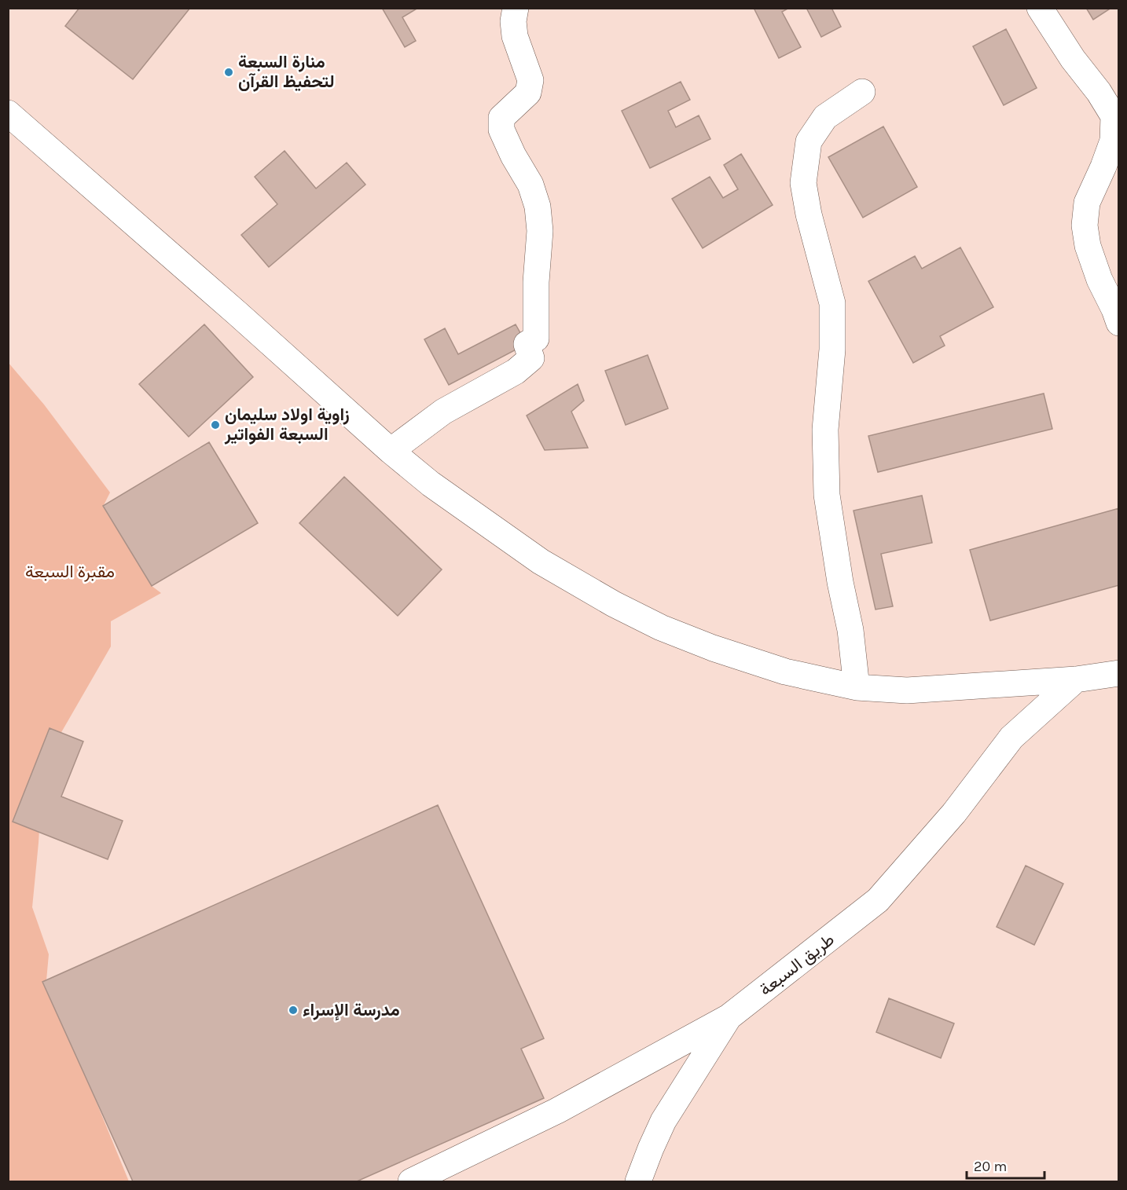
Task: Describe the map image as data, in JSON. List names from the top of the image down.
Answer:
{
  "streets": {
    "street": ["طريق السبعة"]
  },
  "parks": ["مقبرة السبعة"],
  "places": ["منارة السبعة لتحفيظ القرآن", "زاوية اولاد سليمان السبعة الفواتير", "مدرسة الإسراء"],
  "scale_bar": "20 m"
}
